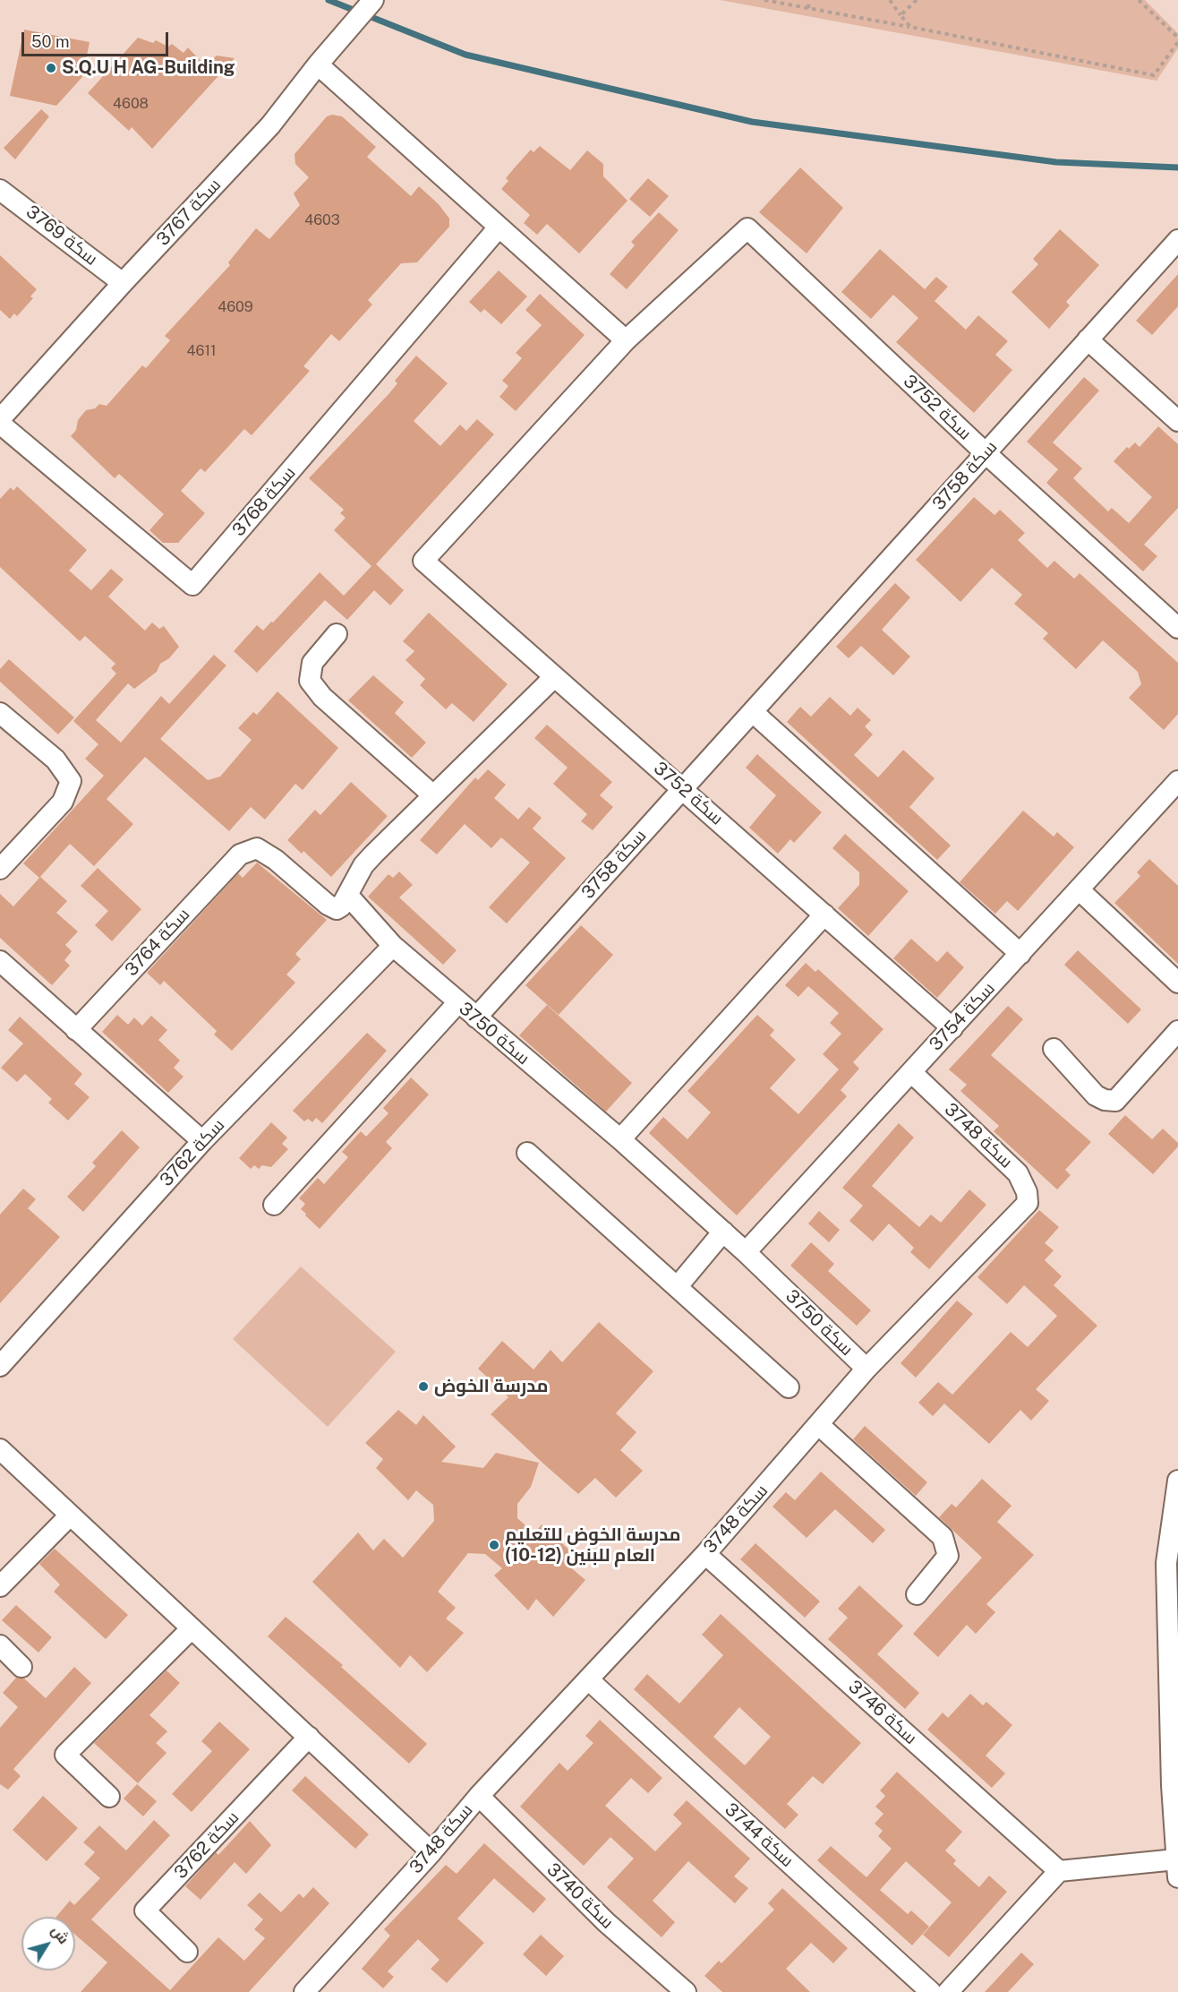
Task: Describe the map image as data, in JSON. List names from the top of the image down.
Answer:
{
  "streets": {
    "street": [
      "سكة 3767",
      "سكة 3769",
      "سكة 3752",
      "سكة 3758",
      "سكة 3768",
      "سكة 3764",
      "سكة 3754",
      "سكة 3750",
      "سكة 3748",
      "سكة 3762",
      "سكة 3746",
      "سكة 3744",
      "سكة 3740"
    ]
  },
  "crossings": [
    ["سكة 3767", "سكة 3769"],
    ["سكة 3752", "سكة 3758"],
    ["سكة 3752", "سكة 3754"],
    ["سكة 3758", "سكة 3750"],
    ["سكة 3764", "سكة 3750"],
    ["سكة 3754", "سكة 3750"],
    ["سكة 3754", "سكة 3748"],
    ["سكة 3750", "سكة 3748"],
    ["سكة 3750", "سكة 3762"],
    ["سكة 3748", "سكة 3746"],
    ["سكة 3748", "سكة 3744"],
    ["سكة 3748", "سكة 3740"]
  ],
  "places": ["S.Q.U H AG-Building", "مدرسة الخوض", "مدرسة الخوض للتعليم العام للبنين (12-10)"],
  "house_numbers": [
    "4608",
    "4603",
    "4609",
    "4611"
  ],
  "scale_bar": "50 m",
  "north": "top right"
}
